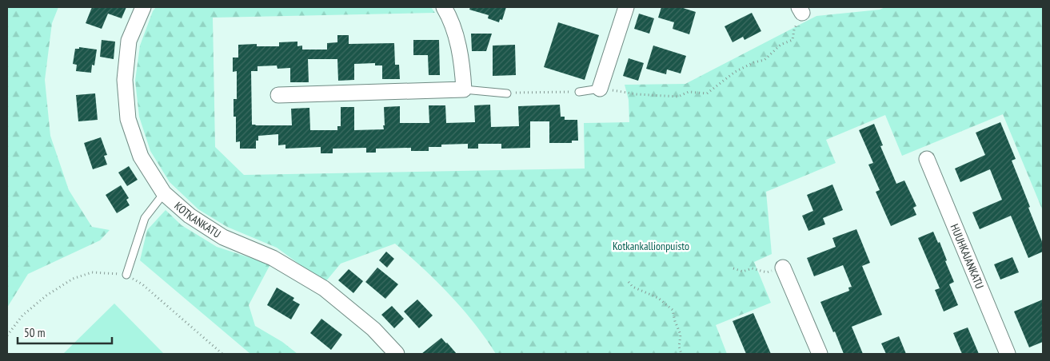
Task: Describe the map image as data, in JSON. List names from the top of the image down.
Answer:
{
  "streets": {
    "street": ["KOTKANKATU", "HUUHKAJANKATU"]
  },
  "parks": ["Kotkankallionpuisto"],
  "scale_bar": "50 m"
}
